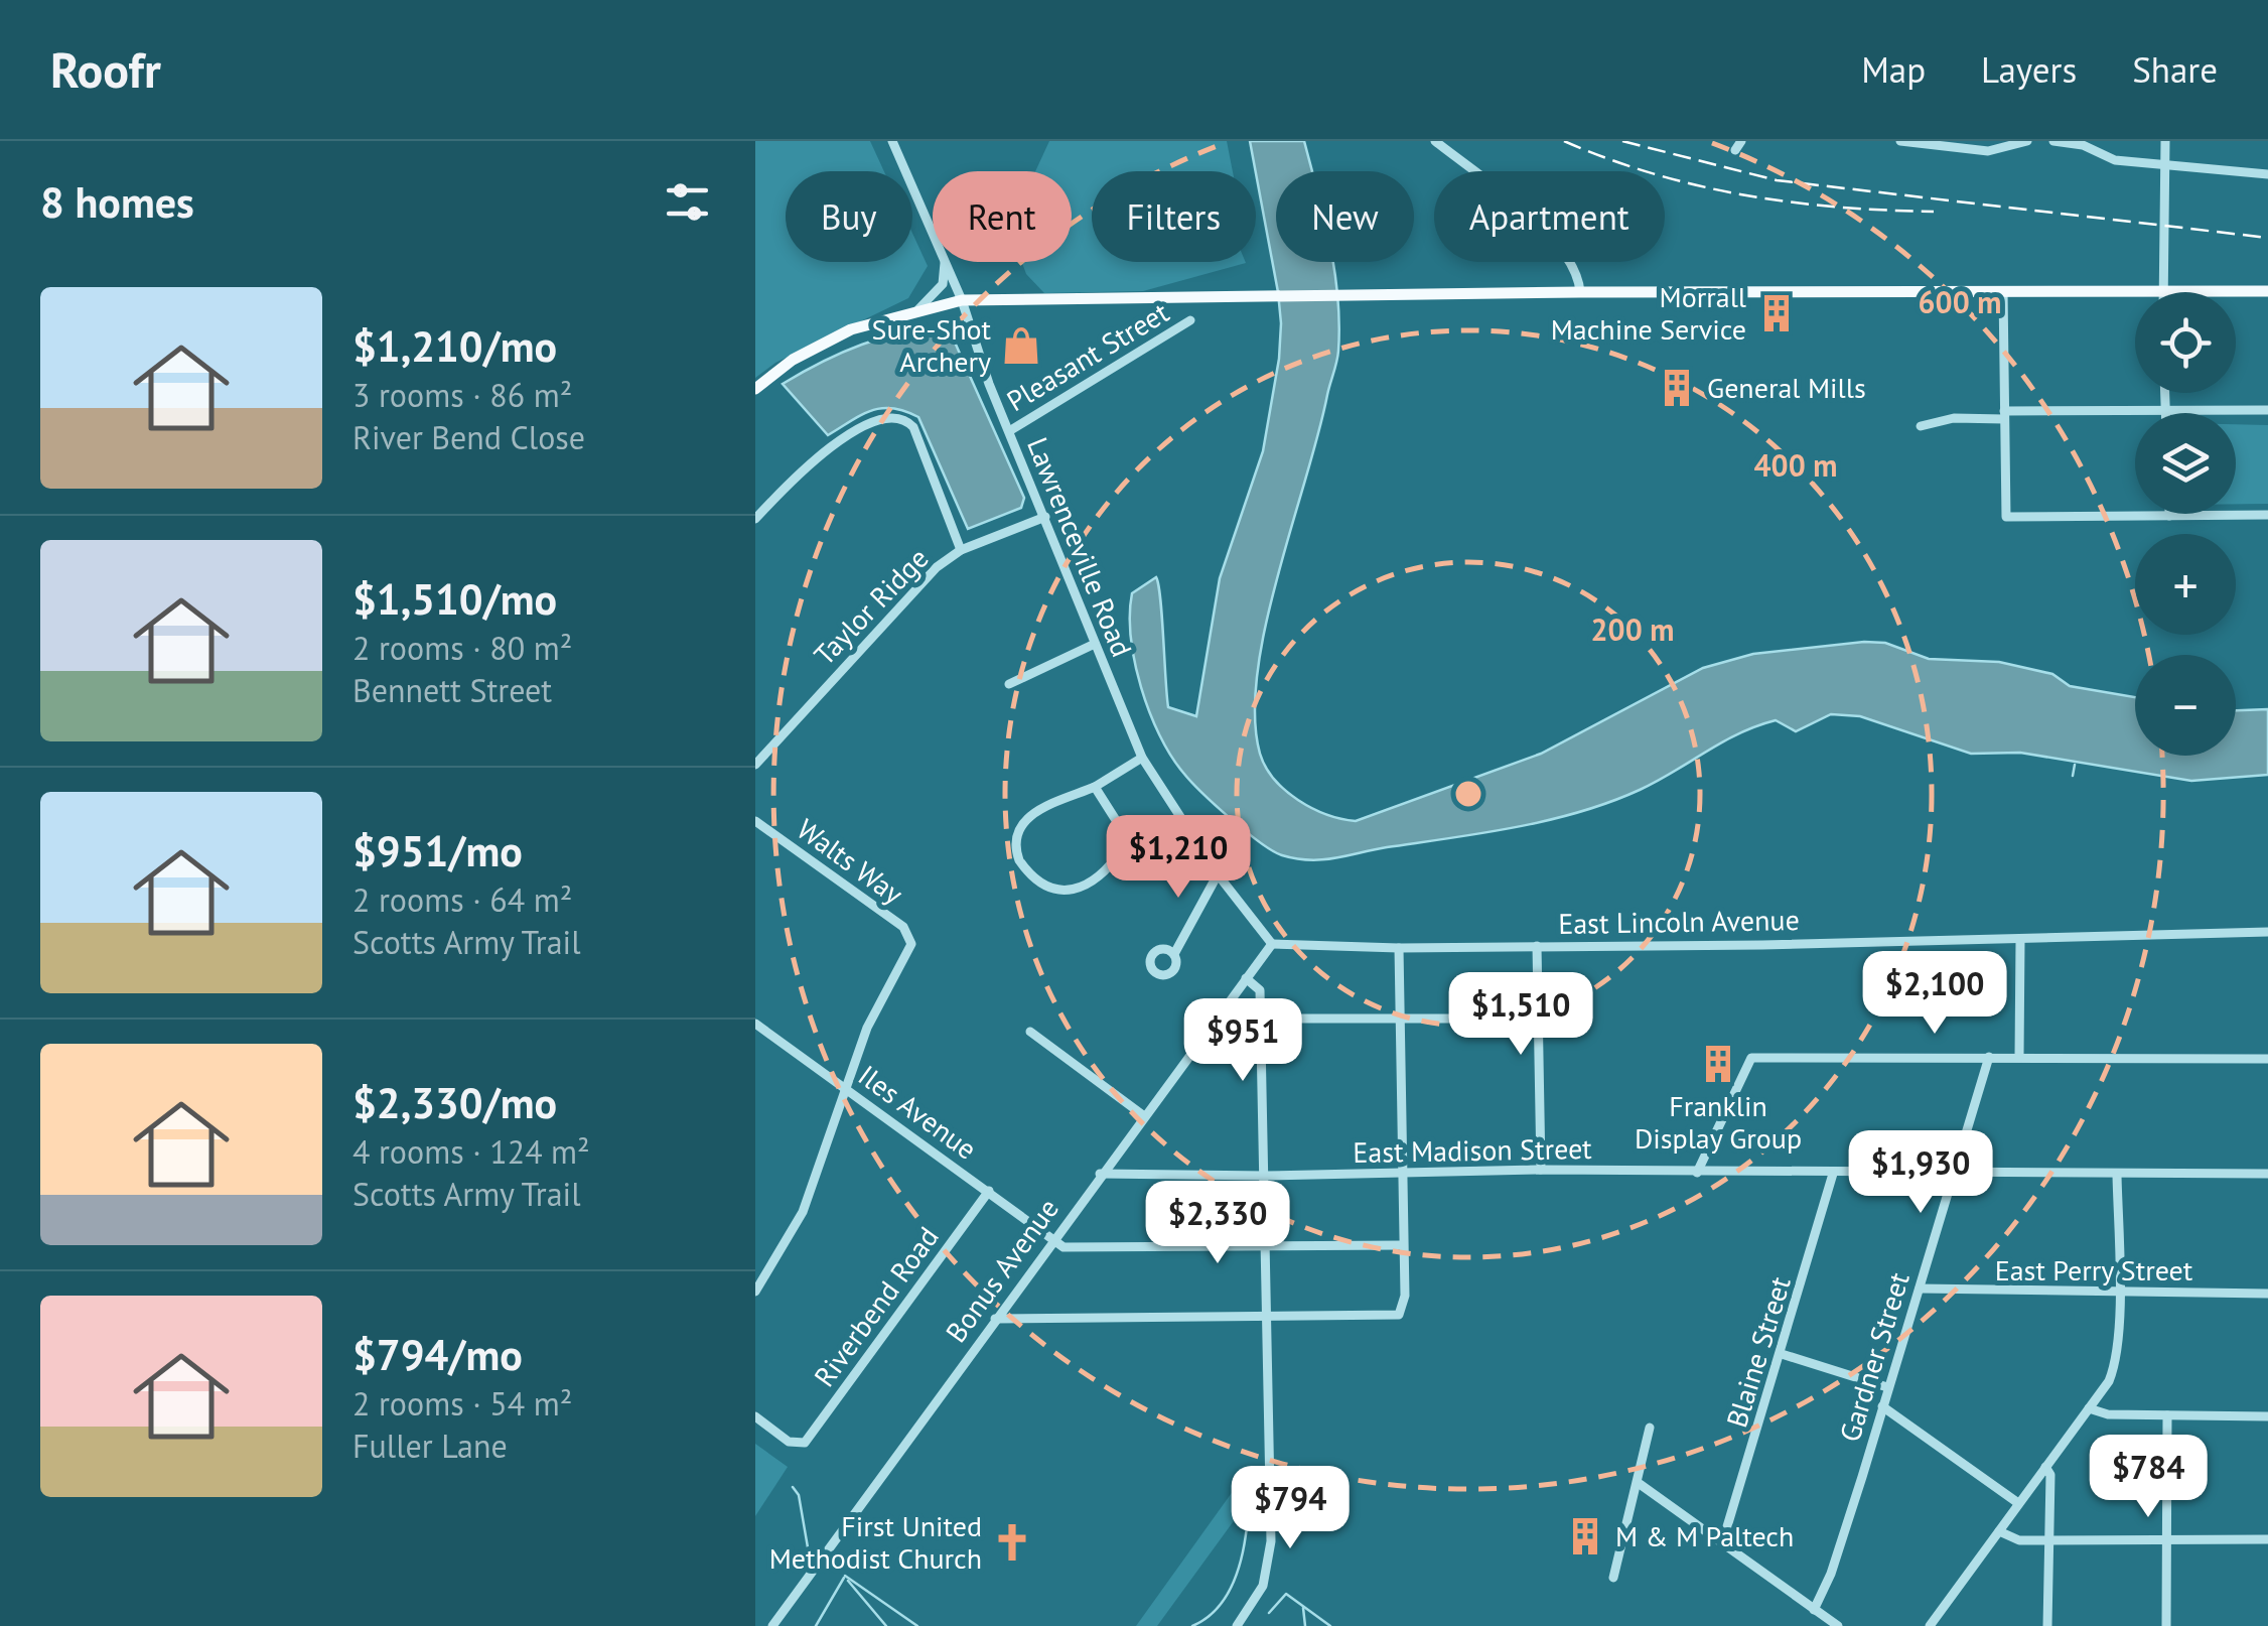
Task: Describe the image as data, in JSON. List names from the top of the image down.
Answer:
{
  "streets": {
    "street": [
      "Pleasant Street",
      "Lawrenceville Road",
      "Taylor Ridge",
      "Walts Way",
      "East Lincoln Avenue",
      "Iles Avenue",
      "East Madison Street",
      "Bonus Avenue",
      "East Perry Street",
      "Riverbend Road",
      "Blaine Street",
      "Gardner Street"
    ]
  },
  "crossings": [
    ["Pleasant Street", "Lawrenceville Road"],
    ["Lawrenceville Road", "Taylor Ridge"],
    ["Lawrenceville Road", "East Lincoln Avenue"],
    ["Lawrenceville Road", "Bonus Avenue"],
    ["Walts Way", "Iles Avenue"],
    ["East Lincoln Avenue", "Bonus Avenue"],
    ["Iles Avenue", "Bonus Avenue"],
    ["Iles Avenue", "Riverbend Road"],
    ["East Madison Street", "Bonus Avenue"],
    ["East Madison Street", "Blaine Street"],
    ["East Madison Street", "Gardner Street"],
    ["East Perry Street", "Gardner Street"]
  ],
  "places": {
    "building": [
      "Morrall Machine Service",
      "General Mills",
      "Franklin Display Group",
      "M & M Paltech"
    ],
    "shop": ["Sure-Shot Archery"],
    "church": ["First United Methodist Church"]
  },
  "page": {
    "header": "Roofr",
    "nav": ["Map", "Layers", "Share"],
    "heading": "8 homes",
    "chip": [
      "Buy",
      "Rent",
      "Filters",
      "New",
      "Apartment"
    ],
    "list": [
      {
        "name": "$1,210/mo",
        "note": "3 rooms · 86 m² · River Bend Close"
      },
      {
        "name": "$1,510/mo",
        "note": "2 rooms · 80 m² · Bennett Street"
      },
      {
        "name": "$951/mo",
        "note": "2 rooms · 64 m² · Scotts Army Trail"
      },
      {
        "name": "$2,330/mo",
        "note": "4 rooms · 124 m² · Scotts Army Trail"
      },
      {
        "name": "$794/mo",
        "note": "2 rooms · 54 m² · Fuller Lane"
      }
    ],
    "map_buttons": ["+", "−"],
    "price": [
      "$1,210",
      "$2,100",
      "$1,510",
      "$951",
      "$1,930",
      "$2,330",
      "$784",
      "$794"
    ]
  },
  "rings": ["600 m", "400 m", "200 m"]
}
